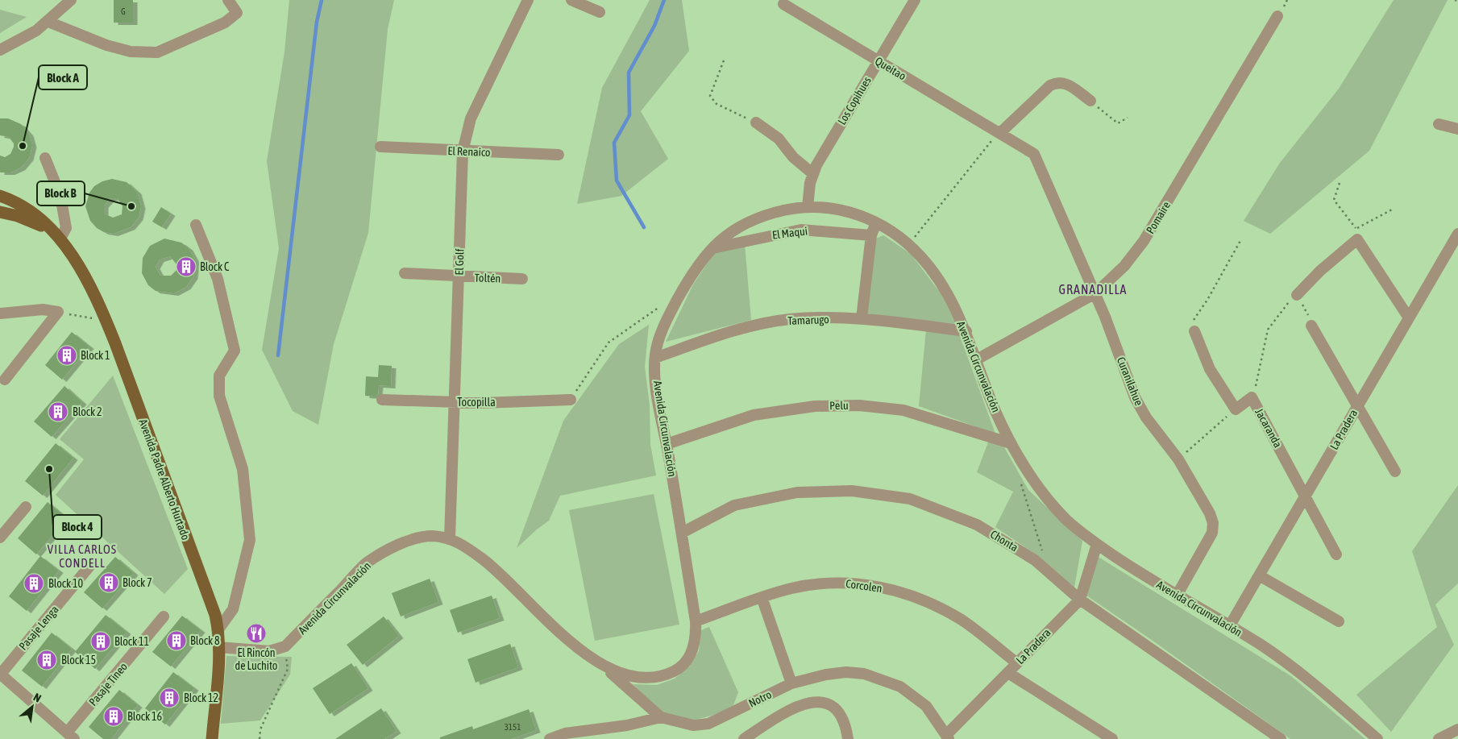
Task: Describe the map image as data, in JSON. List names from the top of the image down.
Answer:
{
  "streets": {
    "main road": ["Avenida Padre Alberto Hurtado"],
    "street": [
      "Queitao",
      "Los Copihues",
      "El Renaico",
      "Pomaire",
      "El Maqui",
      "El Golf",
      "Toltén",
      "Tamarugo",
      "Avenida Circunvalación",
      "Curanilahue",
      "Tocopilla",
      "Pelu",
      "Jacaranda",
      "La Pradera",
      "Chonta",
      "Corcolen",
      "Pasaje Lenga",
      "Pasaje Tineo",
      "Notro"
    ]
  },
  "crossings": [
    ["Queitao", "Los Copihues"],
    ["Queitao", "Curanilahue"],
    ["Los Copihues", "Avenida Circunvalación"],
    ["El Renaico", "El Golf"],
    ["Pomaire", "Avenida Circunvalación"],
    ["Pomaire", "Curanilahue"],
    ["El Maqui", "Avenida Circunvalación"],
    ["El Golf", "Toltén"],
    ["El Golf", "Avenida Circunvalación"],
    ["El Golf", "Tocopilla"],
    ["Tamarugo", "Avenida Circunvalación"],
    ["Avenida Circunvalación", "Curanilahue"],
    ["Avenida Circunvalación", "Pelu"],
    ["Avenida Circunvalación", "La Pradera"],
    ["Avenida Circunvalación", "Chonta"],
    ["Avenida Circunvalación", "Corcolen"],
    ["Jacaranda", "La Pradera"],
    ["La Pradera", "Chonta"],
    ["La Pradera", "Corcolen"],
    ["La Pradera", "Notro"]
  ],
  "districts": ["GRANADILLA", "VILLA CARLOS CONDELL"],
  "places": {
    "other": ["Block A", "Block B", "Block 4"],
    "building": [
      "Block C",
      "Block 1",
      "Block 2",
      "Block 7",
      "Block 10",
      "Block 8",
      "Block 11",
      "Block 15",
      "Block 12",
      "Block 16"
    ],
    "restaurant": ["El Rincón de Luchito"]
  },
  "house_numbers": ["G", "3151"],
  "north": "top right"
}
